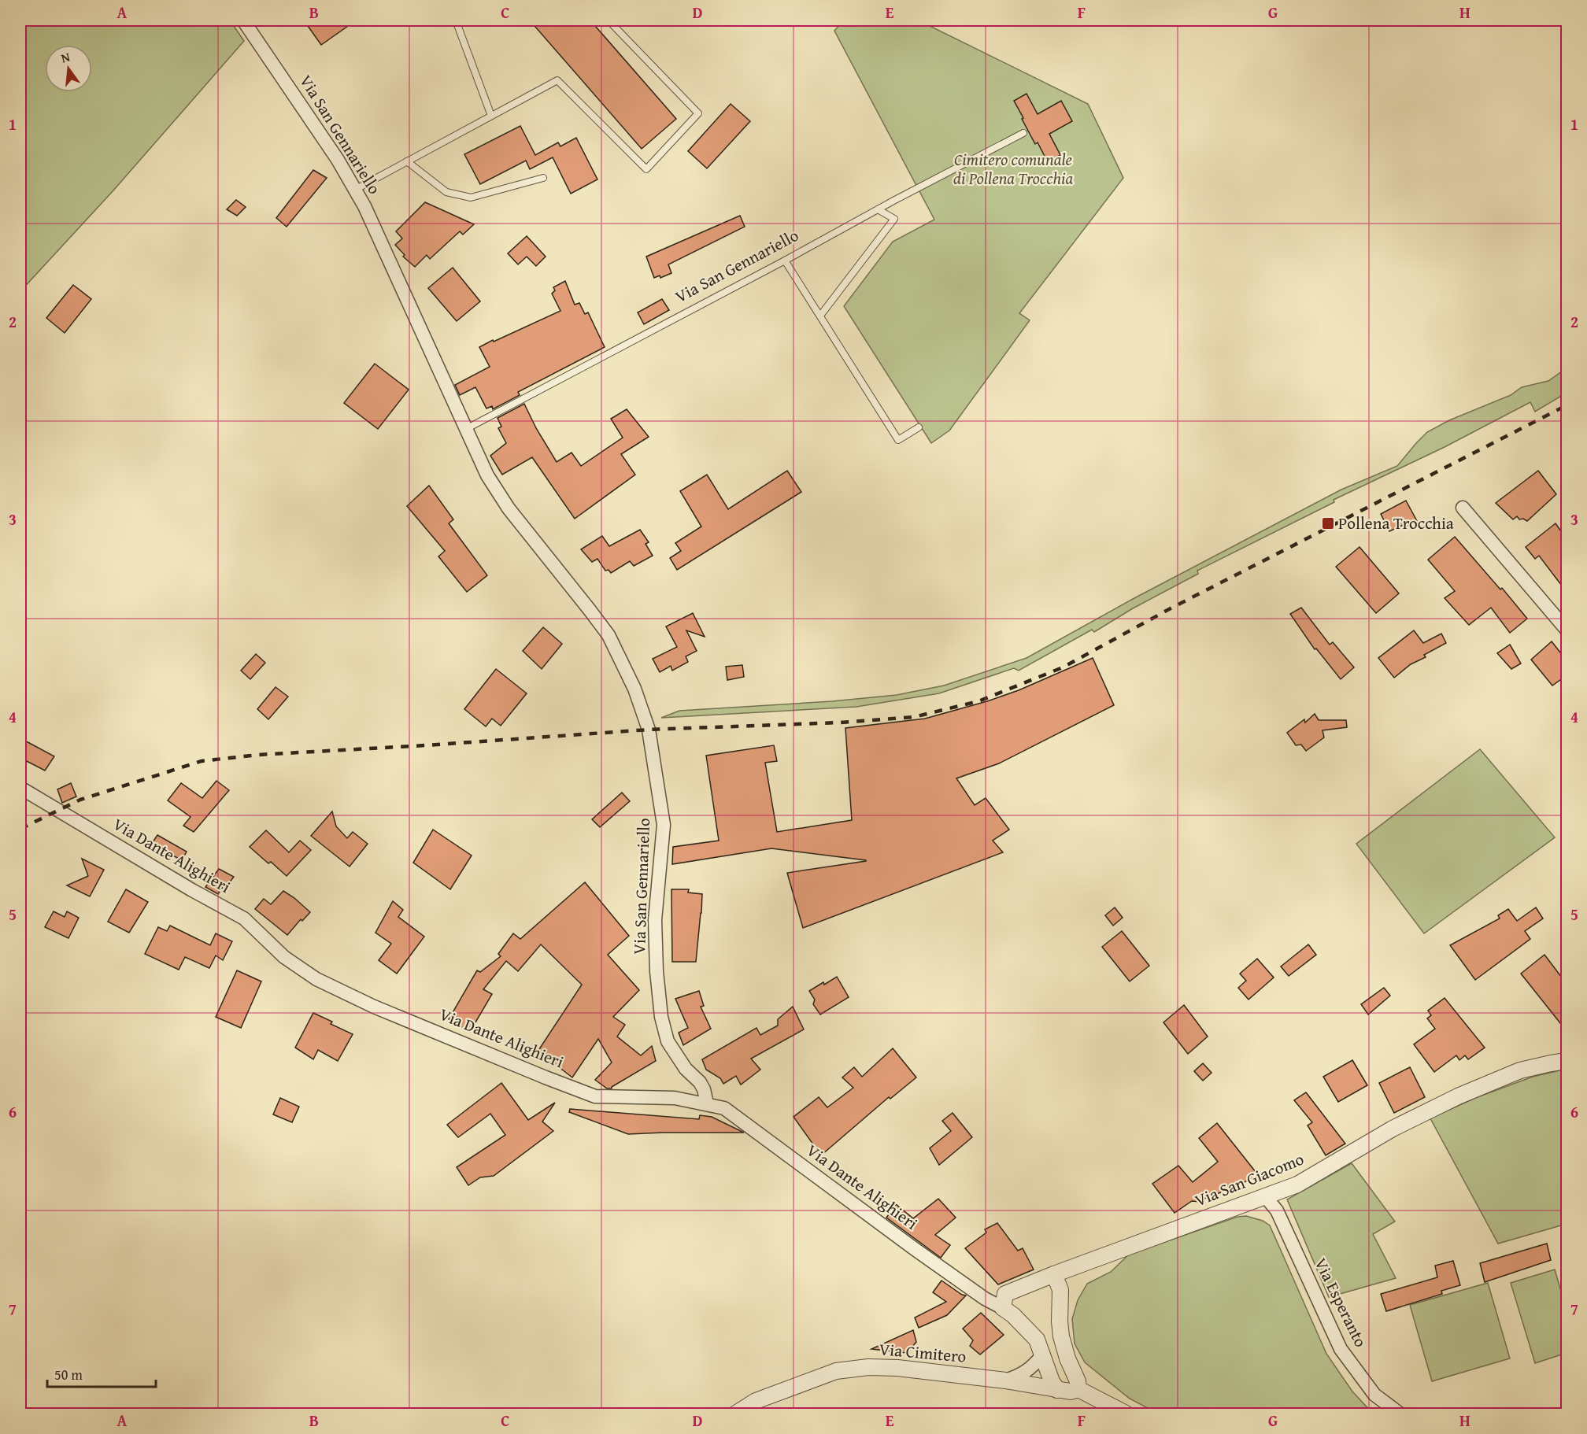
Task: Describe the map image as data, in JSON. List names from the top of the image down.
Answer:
{
  "streets": {
    "street": [
      "Via San Gennariello",
      "Via Dante Alighieri",
      "Via San Giacomo",
      "Via Esperanto",
      "Via Cimitero"
    ]
  },
  "crossings": [
    ["Via San Gennariello", "Via Dante Alighieri"],
    ["Via Dante Alighieri", "Via San Giacomo"],
    ["Via San Giacomo", "Via Esperanto"]
  ],
  "parks": ["Cimitero comunale di Pollena Trocchia"],
  "places": {
    "transit": ["Pollena Trocchia"]
  },
  "scale_bar": "50 m",
  "north": "top",
  "grid": {
    "columns": [
      "A",
      "B",
      "C",
      "D",
      "E",
      "F",
      "G",
      "H"
    ],
    "rows": [
      "1",
      "2",
      "3",
      "4",
      "5",
      "6",
      "7"
    ]
  }
}
